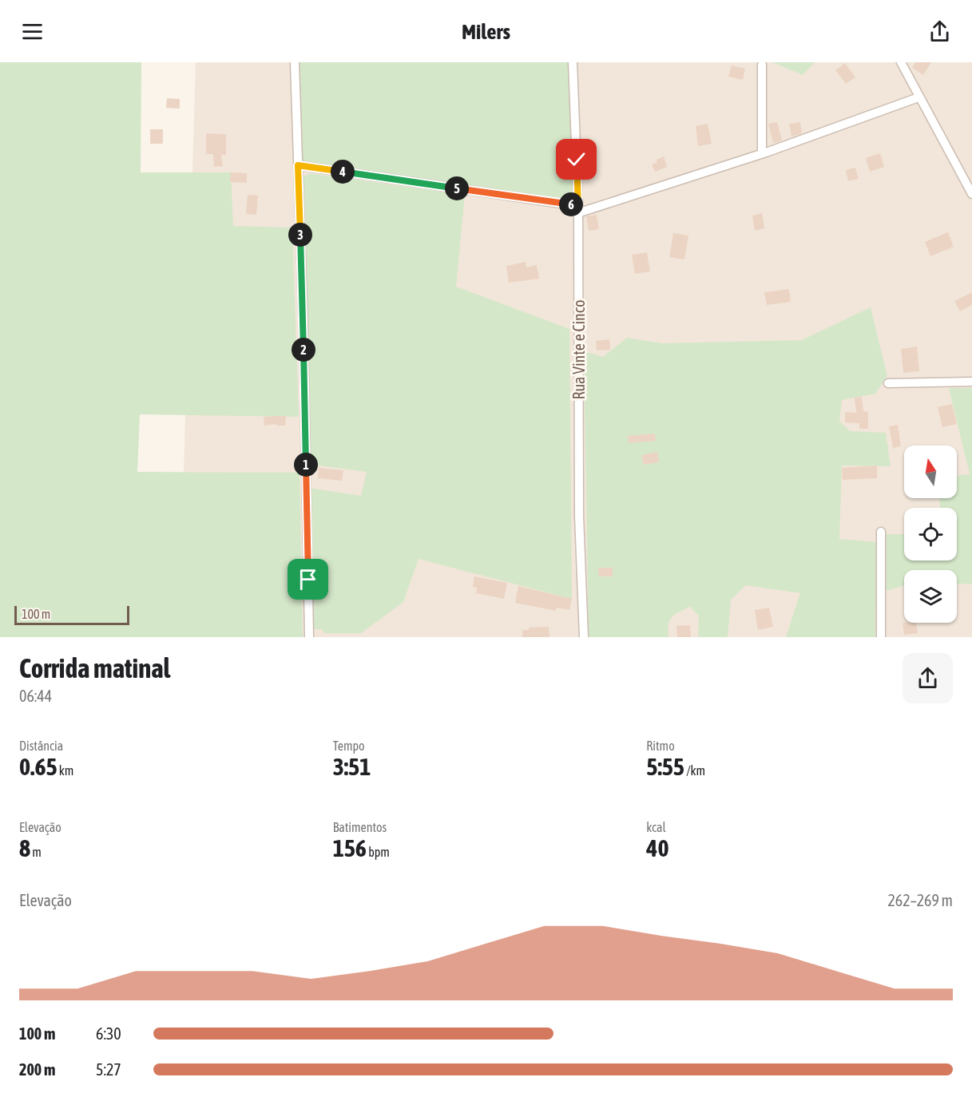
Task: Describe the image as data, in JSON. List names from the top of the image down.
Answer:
{
  "streets": {
    "street": ["Rua Vinte e Cinco"]
  },
  "scale_bar": "100 m",
  "north": "top",
  "page": {
    "header": "Milers",
    "pins": [
      "4",
      "5",
      "6",
      "3",
      "2",
      "1"
    ],
    "scale": "100 m",
    "heading": ["Corrida matinal", "06:44"],
    "stats": [
      ["Distância", "0.65 km"],
      ["Tempo", "3:51"],
      ["Ritmo", "5:55 /km"],
      ["Elevação", "8 m"],
      ["Batimentos", "156 bpm"],
      ["kcal", "40"]
    ],
    "chart": ["Elevação", "262–269 m"],
    "list": [
      {
        "name": "100 m",
        "note": "6:30"
      },
      {
        "name": "200 m",
        "note": "5:27"
      }
    ]
  }
}
